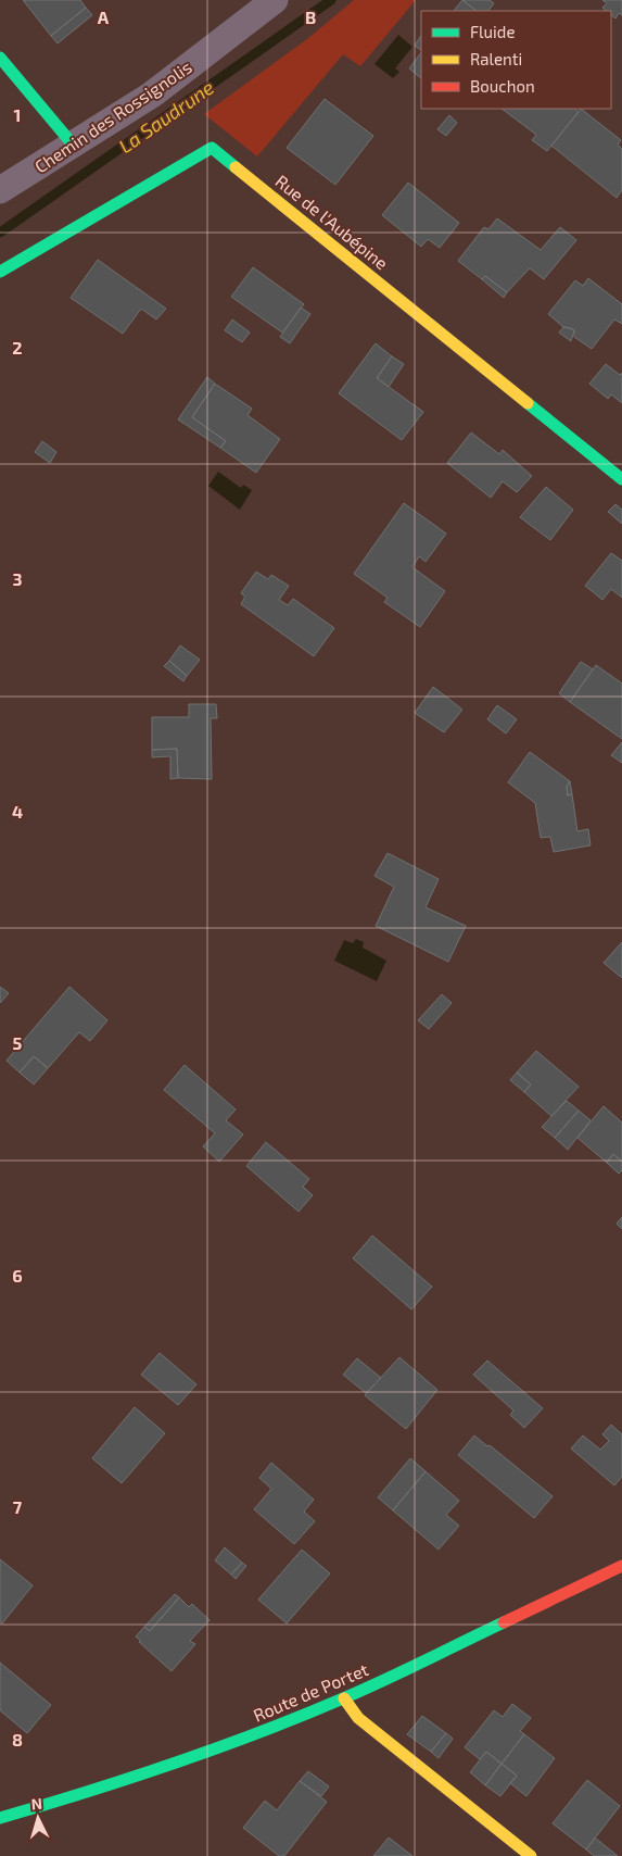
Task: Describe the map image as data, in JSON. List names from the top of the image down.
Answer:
{
  "streets": {
    "street": ["Chemin des Rossignolis", "Rue de l'Aubépine", "Route de Portet"]
  },
  "water": ["La Saudrune"],
  "legend": ["Fluide", "Ralenti", "Bouchon"],
  "north": "top",
  "grid": {
    "columns": ["A", "B"],
    "rows": [
      "1",
      "2",
      "3",
      "4",
      "5",
      "6",
      "7",
      "8"
    ]
  }
}
